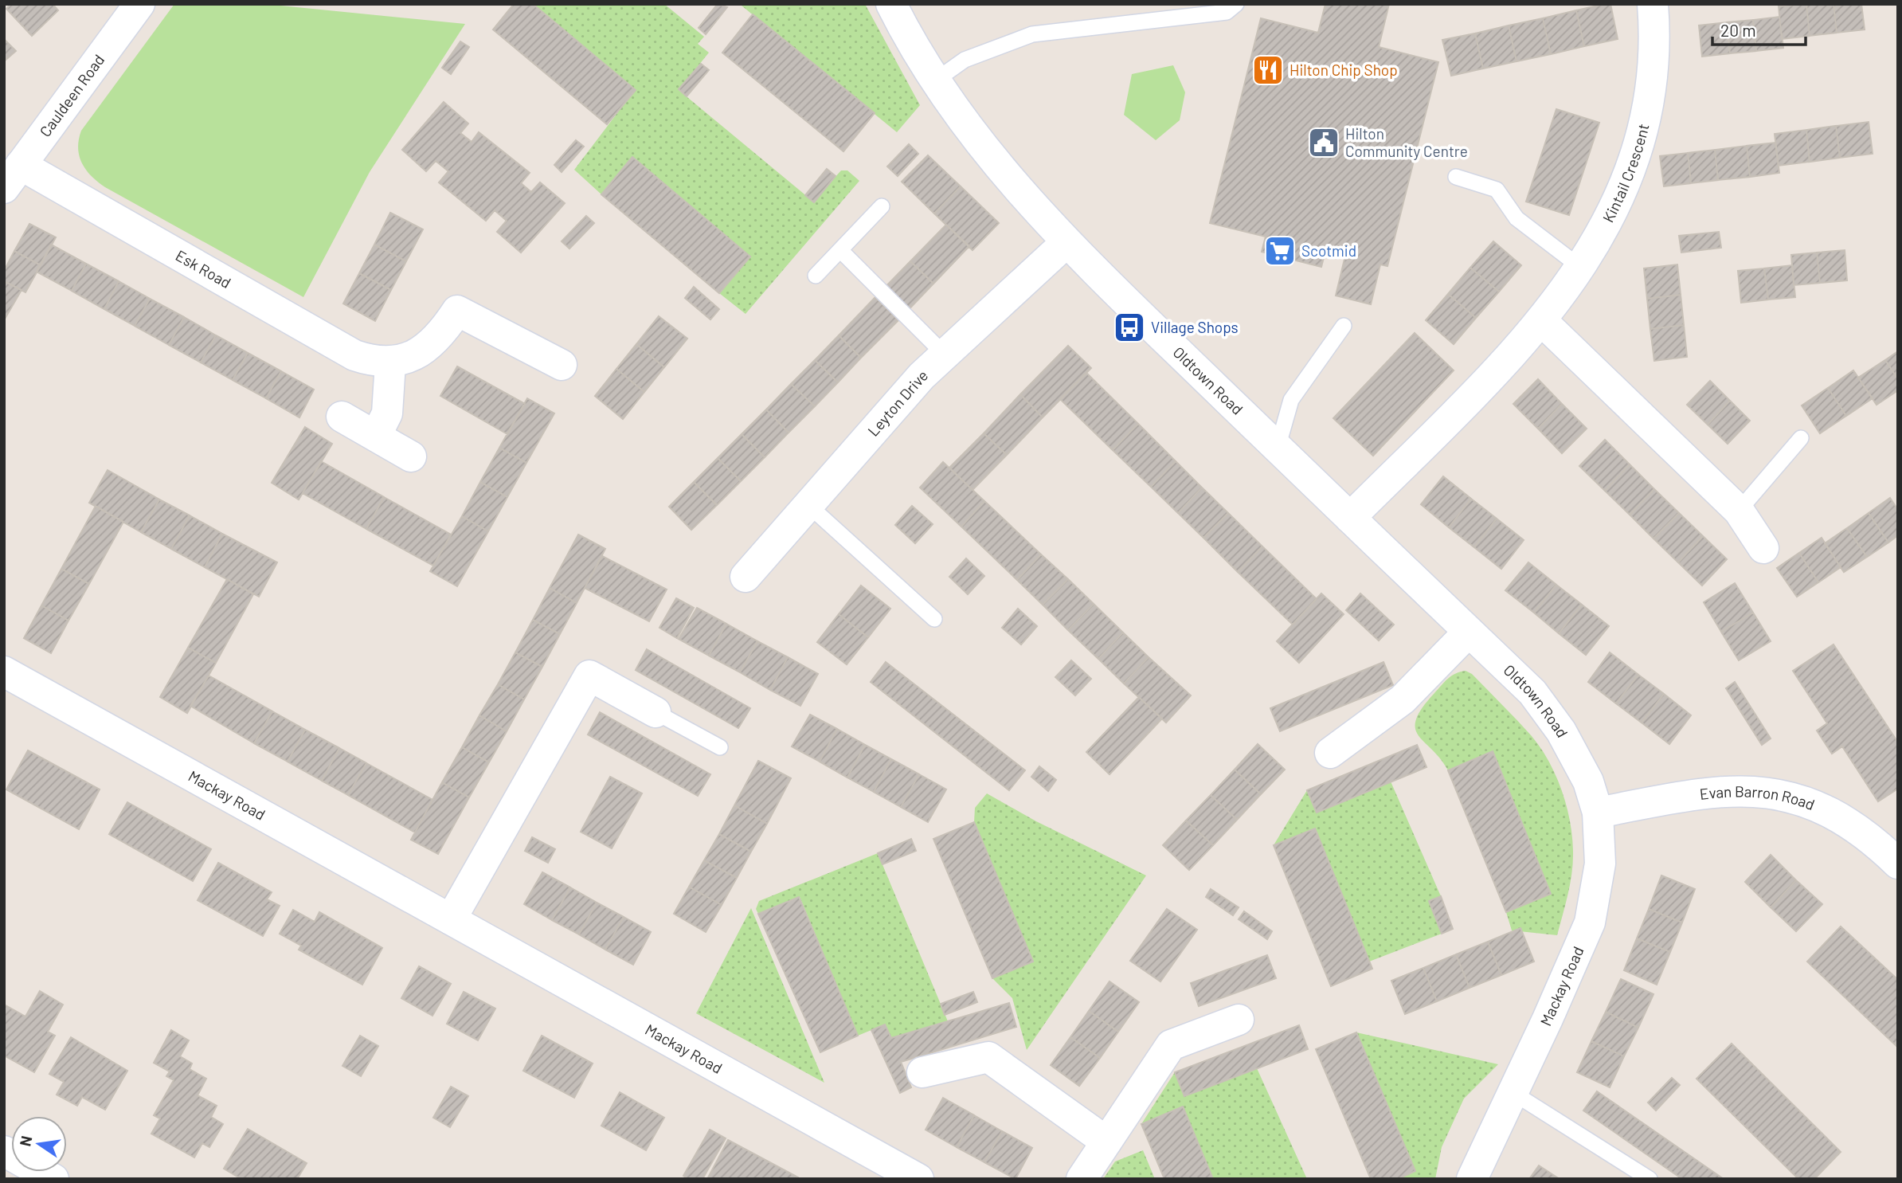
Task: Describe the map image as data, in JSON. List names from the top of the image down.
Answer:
{
  "streets": {
    "street": [
      "Cauldeen Road",
      "Kintail Crescent",
      "Esk Road",
      "Oldtown Road",
      "Leyton Drive",
      "Mackay Road",
      "Evan Barron Road"
    ]
  },
  "crossings": [
    ["Cauldeen Road", "Esk Road"],
    ["Kintail Crescent", "Oldtown Road"],
    ["Oldtown Road", "Leyton Drive"],
    ["Oldtown Road", "Mackay Road"],
    ["Mackay Road", "Evan Barron Road"]
  ],
  "places": {
    "restaurant": ["Hilton Chip Shop"],
    "public building": ["Hilton Community Centre"],
    "supermarket": ["Scotmid"],
    "bus stop": ["Village Shops"]
  },
  "scale_bar": "20 m",
  "north": "left"
}
